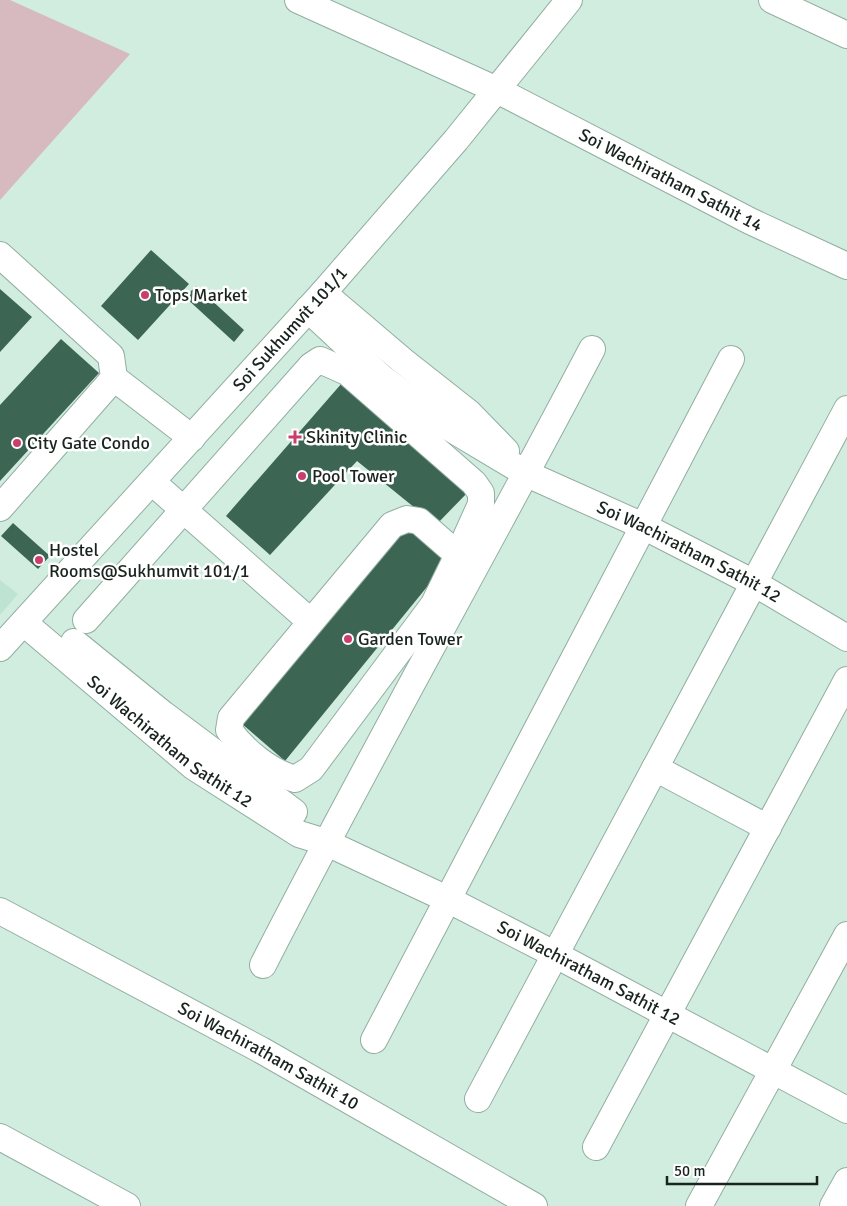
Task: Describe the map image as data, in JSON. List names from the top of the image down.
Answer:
{
  "streets": {
    "street": [
      "Soi Wachiratham Sathit 14",
      "Soi Sukhumvit 101/1",
      "Soi Wachiratham Sathit 12",
      "Soi Wachiratham Sathit 10"
    ]
  },
  "crossings": [
    ["Soi Wachiratham Sathit 14", "Soi Sukhumvit 101/1"],
    ["Soi Sukhumvit 101/1", "Soi Wachiratham Sathit 12"]
  ],
  "places": {
    "other": [
      "Tops Market",
      "City Gate Condo",
      "Pool Tower",
      "Hostel Rooms@Sukhumvit 101/1",
      "Garden Tower"
    ],
    "health": ["Skinity Clinic"]
  },
  "scale_bar": "50 m"
}
